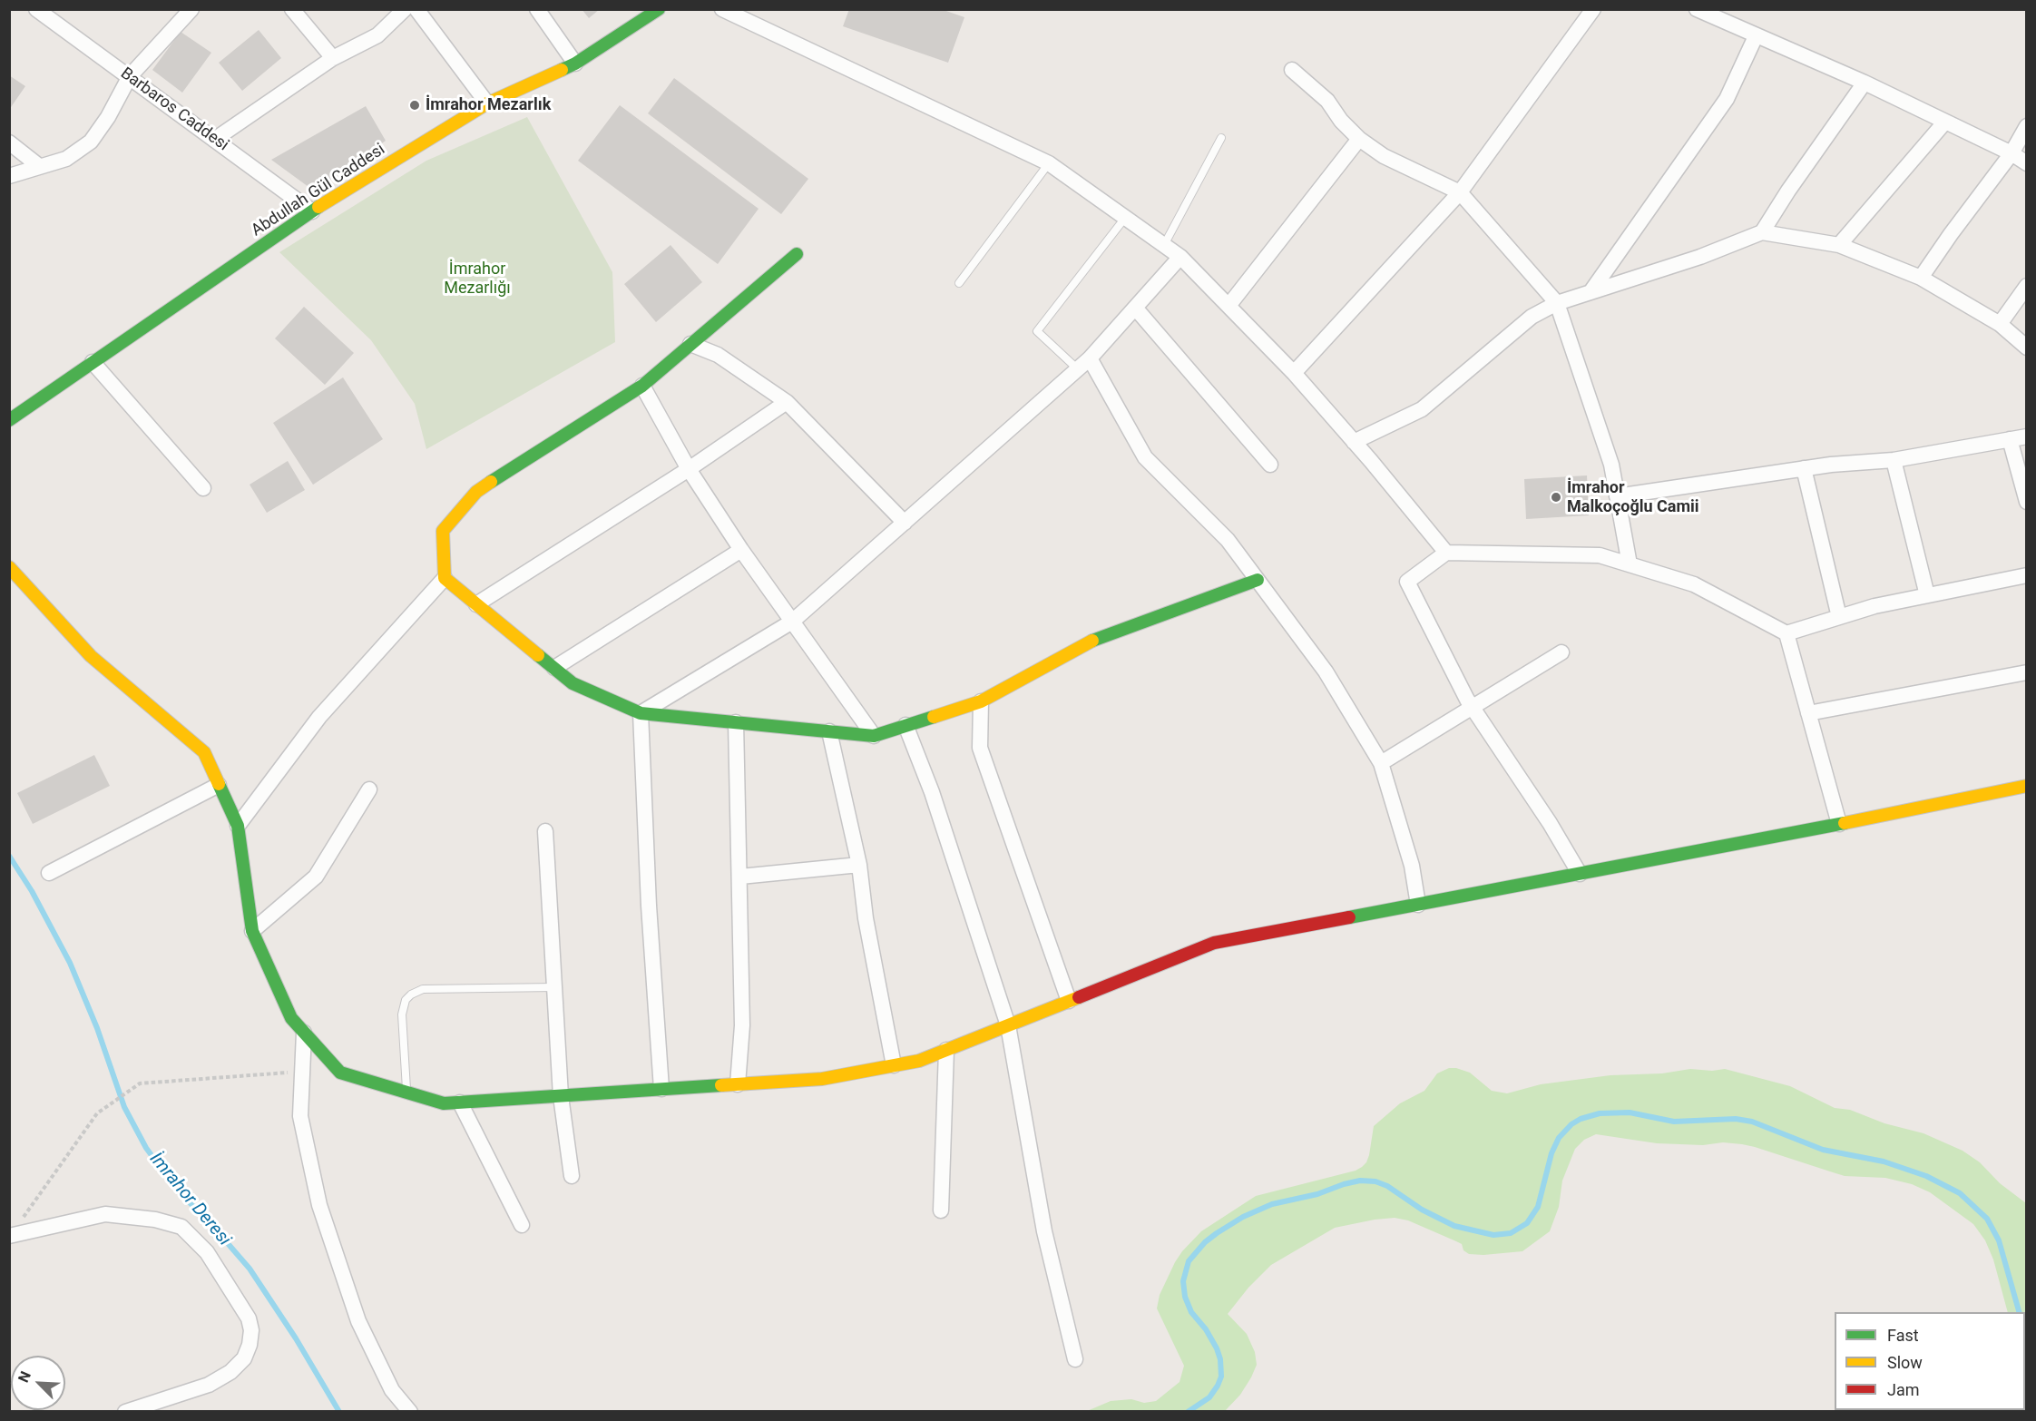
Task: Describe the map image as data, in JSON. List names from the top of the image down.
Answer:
{
  "streets": {
    "street": ["Barbaros Caddesi", "Abdullah Gül Caddesi"]
  },
  "crossings": [
    ["Barbaros Caddesi", "Abdullah Gül Caddesi"]
  ],
  "water": ["İmrahor Deresi"],
  "parks": ["İmrahor Mezarlığı"],
  "places": ["İmrahor Mezarlık", "İmrahor Malkoçoğlu Camii"],
  "legend": ["Fast", "Slow", "Jam"],
  "north": "top left"
}
